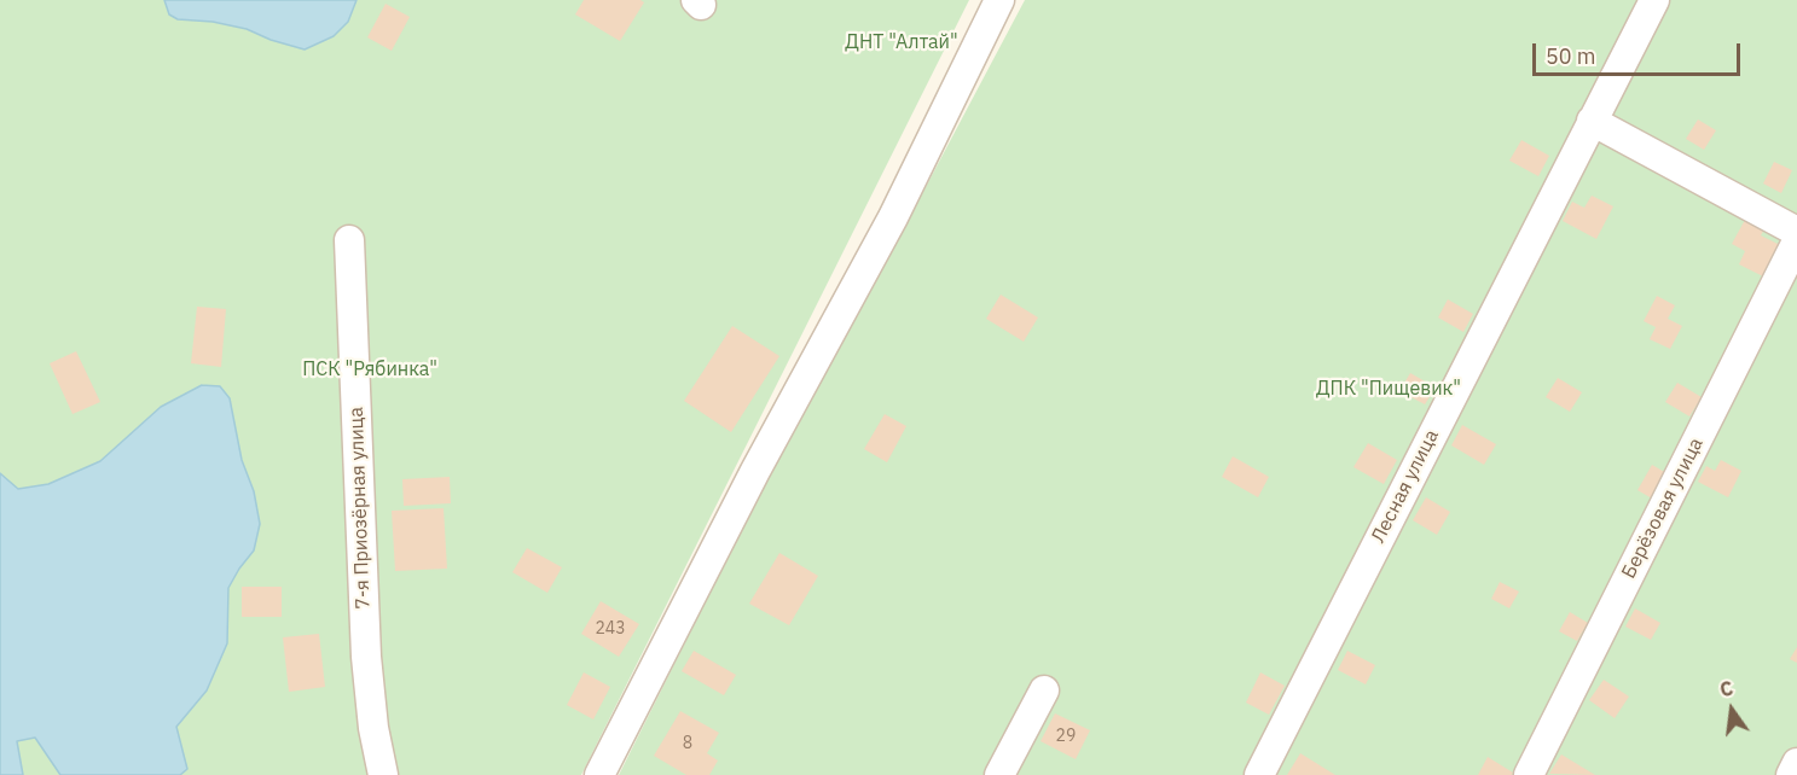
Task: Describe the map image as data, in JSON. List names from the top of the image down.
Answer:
{
  "streets": {
    "street": ["Лесная улица", "7-я Приозёрная улица", "Берёзовая улица"]
  },
  "parks": ["ДНТ \"Алтай\"", "ПСК \"Рябинка\"", "ДПК \"Пищевик\""],
  "house_numbers": ["243", "29", "8"],
  "scale_bar": "50 m",
  "north": "top"
}
